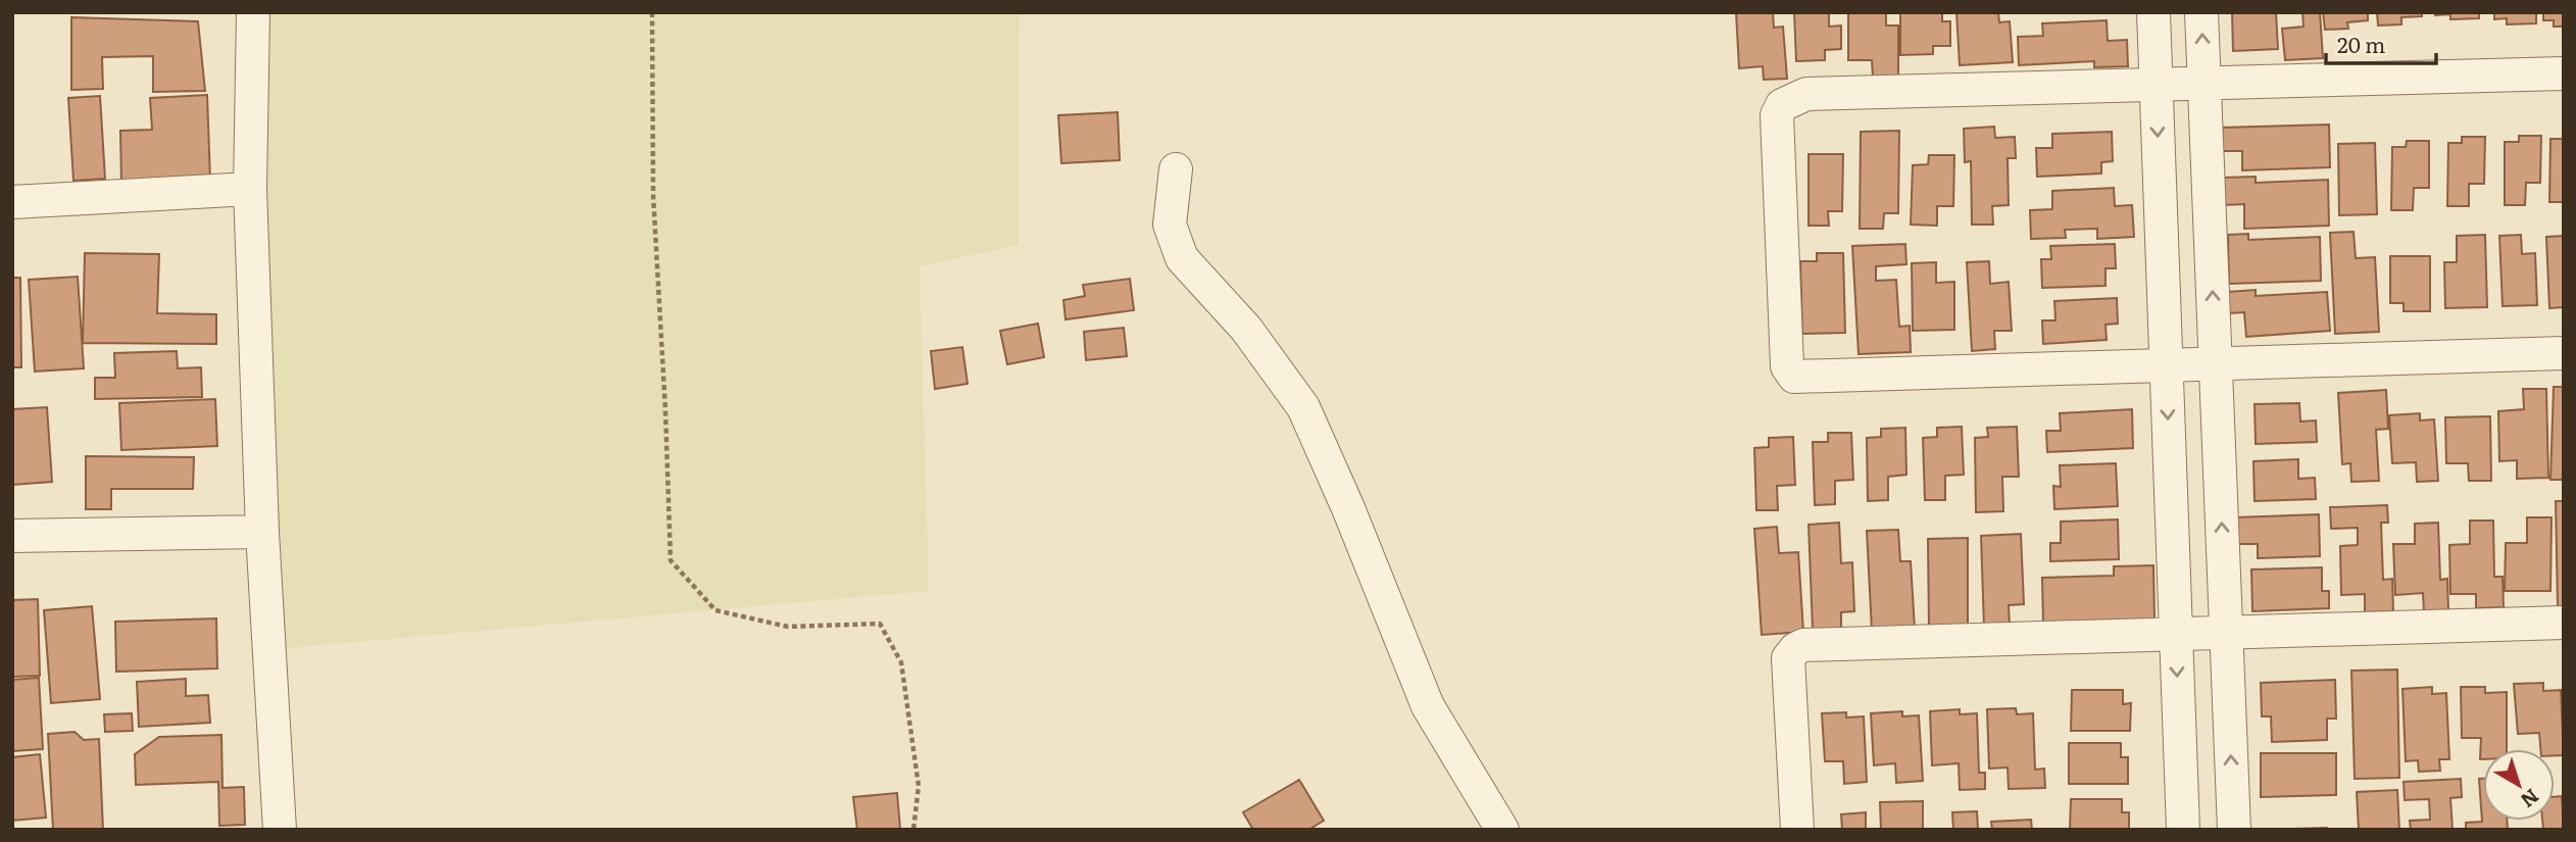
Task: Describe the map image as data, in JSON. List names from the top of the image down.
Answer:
{
  "scale_bar": "20 m",
  "north": "bottom right"
}
